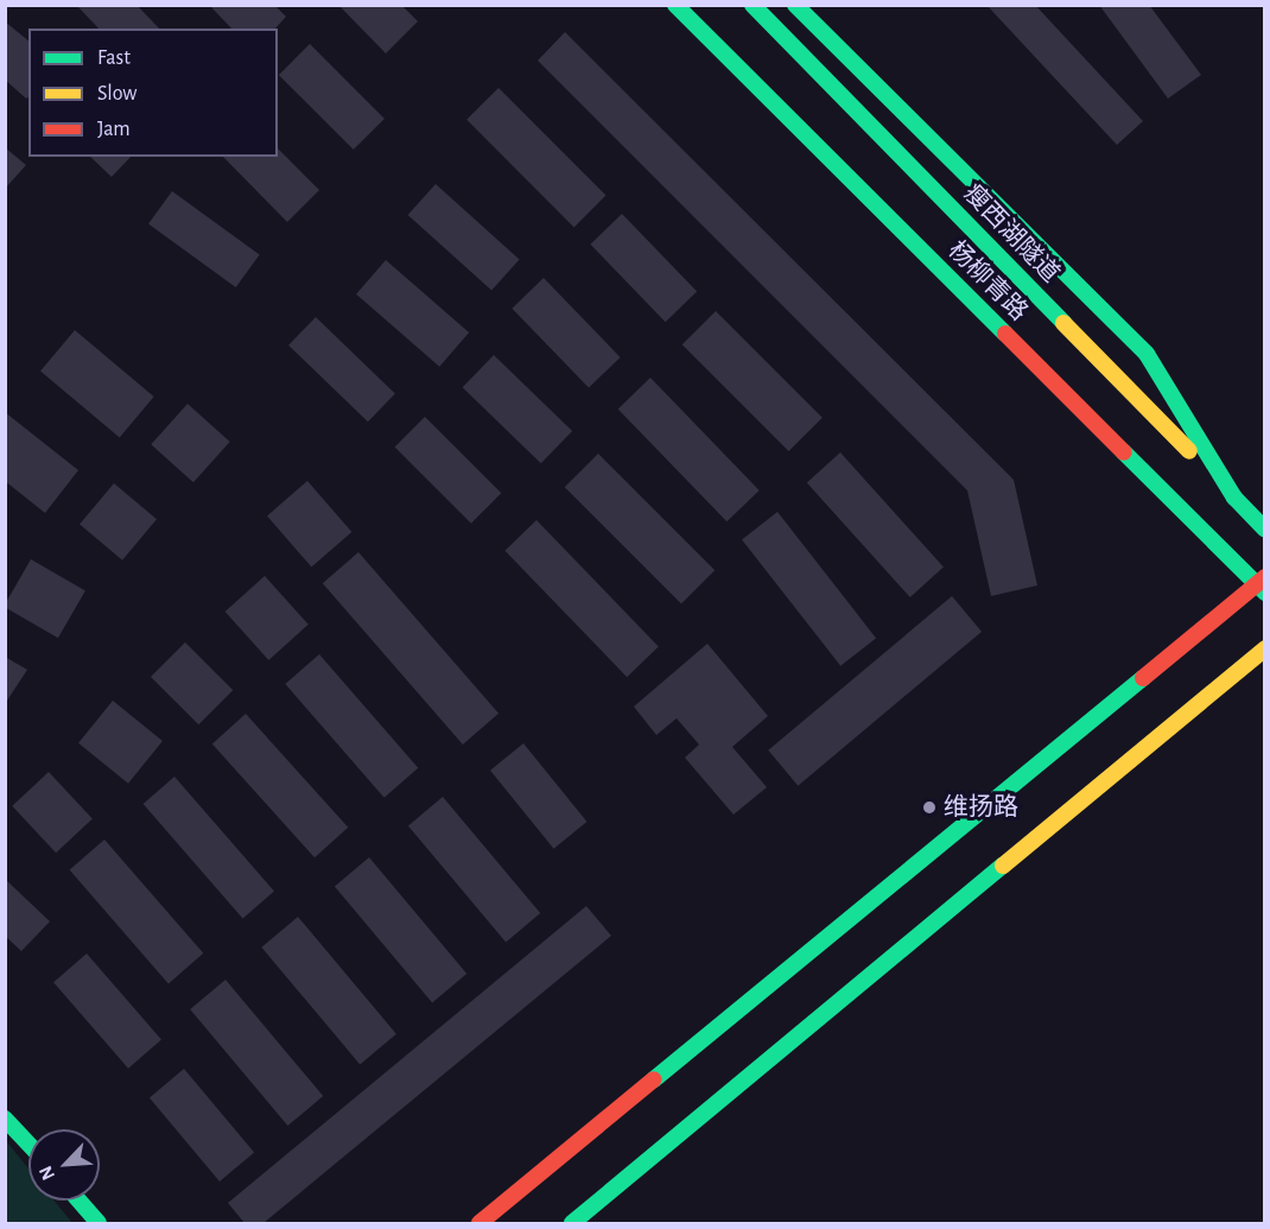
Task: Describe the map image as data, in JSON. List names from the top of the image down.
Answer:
{
  "streets": {
    "main road": ["瘦西湖隧道", "杨柳青路"]
  },
  "places": ["维扬路"],
  "legend": ["Fast", "Slow", "Jam"],
  "north": "bottom left"
}
